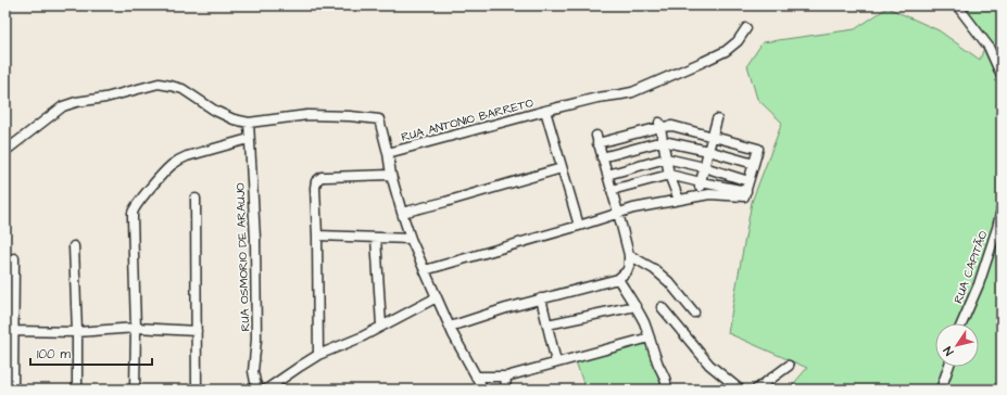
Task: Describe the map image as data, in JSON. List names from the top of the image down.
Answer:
{
  "streets": {
    "street": ["RUA ANTONIO BARRETO", "RUA OSMORIO DE ARAUJO", "RUA CAPITÃO"]
  },
  "scale_bar": "100 m",
  "north": "bottom left"
}
